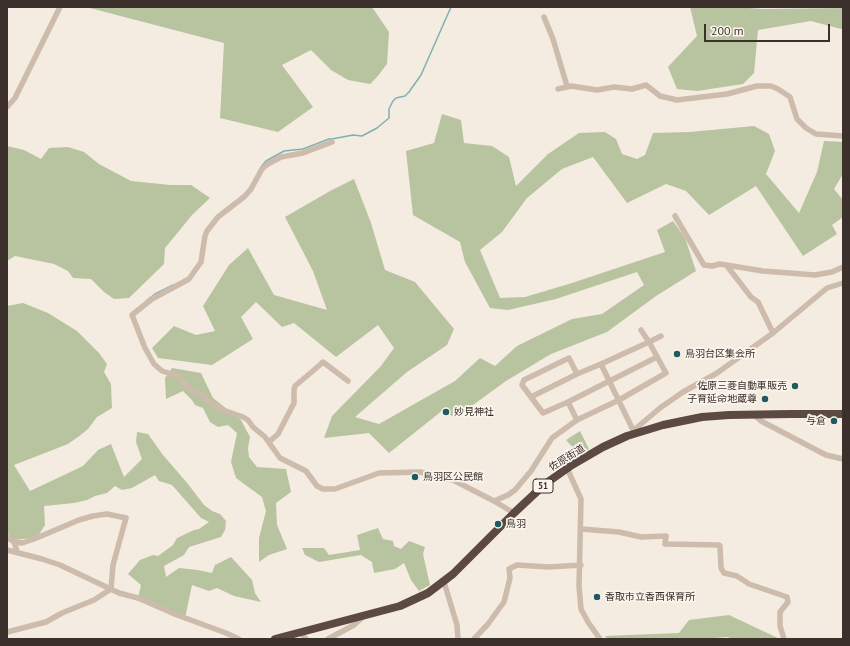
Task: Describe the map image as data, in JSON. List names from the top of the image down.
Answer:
{
  "streets": {
    "highway": ["佐原街道", "51"]
  },
  "places": [
    "鳥羽台区集会所",
    "佐原三菱自動車販売",
    "子育延命地蔵尊",
    "妙見神社",
    "与倉",
    "鳥羽区公民館",
    "鳥羽",
    "香取市立香西保育所"
  ],
  "scale_bar": "200 m"
}
